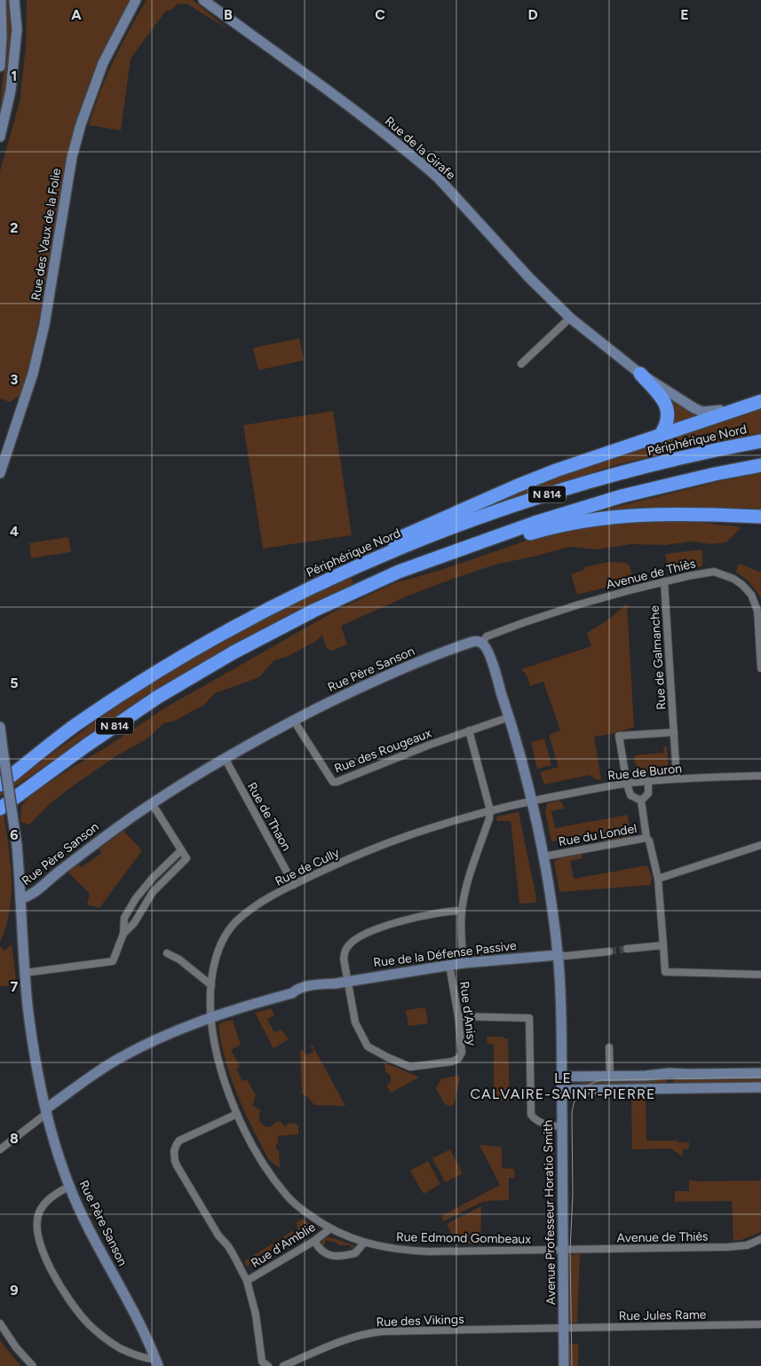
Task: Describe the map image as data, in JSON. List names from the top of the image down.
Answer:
{
  "streets": {
    "highway": ["Périphérique Nord", "N 814"],
    "street": [
      "Rue de la Girafe",
      "Rue des Vaux de la Folie",
      "Avenue de Thiès",
      "Rue de Galmanche",
      "Rue Père Sanson",
      "Rue des Rougeaux",
      "Rue de Buron",
      "Rue de Thaon",
      "Rue du Londel",
      "Rue de Cully",
      "Rue de la Défense Passive",
      "Rue d'Anisy",
      "Avenue Professeur Horatio Smith",
      "Rue Edmond Gombeaux",
      "Rue d'Amblie",
      "Rue Jules Rame",
      "Rue des Vikings"
    ]
  },
  "crossings": [
    ["Avenue de Thiès", "Rue de Galmanche"],
    ["Avenue de Thiès", "Rue Père Sanson"],
    ["Avenue de Thiès", "Avenue Professeur Horatio Smith"],
    ["Avenue de Thiès", "Rue Edmond Gombeaux"],
    ["Rue de Galmanche", "Rue de Buron"],
    ["Rue Père Sanson", "Rue des Rougeaux"],
    ["Rue Père Sanson", "Rue de Thaon"],
    ["Rue Père Sanson", "Rue de la Défense Passive"],
    ["Rue Père Sanson", "Avenue Professeur Horatio Smith"],
    ["Rue des Rougeaux", "Avenue Professeur Horatio Smith"],
    ["Rue de Buron", "Rue du Londel"],
    ["Rue de Buron", "Rue de Cully"],
    ["Rue de Buron", "Avenue Professeur Horatio Smith"],
    ["Rue de Thaon", "Rue de Cully"],
    ["Rue du Londel", "Avenue Professeur Horatio Smith"],
    ["Rue de Cully", "Rue de la Défense Passive"],
    ["Rue de Cully", "Avenue Professeur Horatio Smith"],
    ["Rue de Cully", "Rue Edmond Gombeaux"],
    ["Rue de la Défense Passive", "Rue d'Anisy"],
    ["Rue de la Défense Passive", "Avenue Professeur Horatio Smith"],
    ["Rue de la Défense Passive", "Rue Edmond Gombeaux"],
    ["Avenue Professeur Horatio Smith", "Rue Edmond Gombeaux"],
    ["Avenue Professeur Horatio Smith", "Rue Jules Rame"],
    ["Avenue Professeur Horatio Smith", "Rue des Vikings"],
    ["Rue Edmond Gombeaux", "Rue d'Amblie"],
    ["Rue Jules Rame", "Rue des Vikings"]
  ],
  "districts": ["LE CALVAIRE-SAINT-PIERRE"],
  "grid": {
    "columns": [
      "A",
      "B",
      "C",
      "D",
      "E"
    ],
    "rows": [
      "1",
      "2",
      "3",
      "4",
      "5",
      "6",
      "7",
      "8",
      "9"
    ]
  }
}
